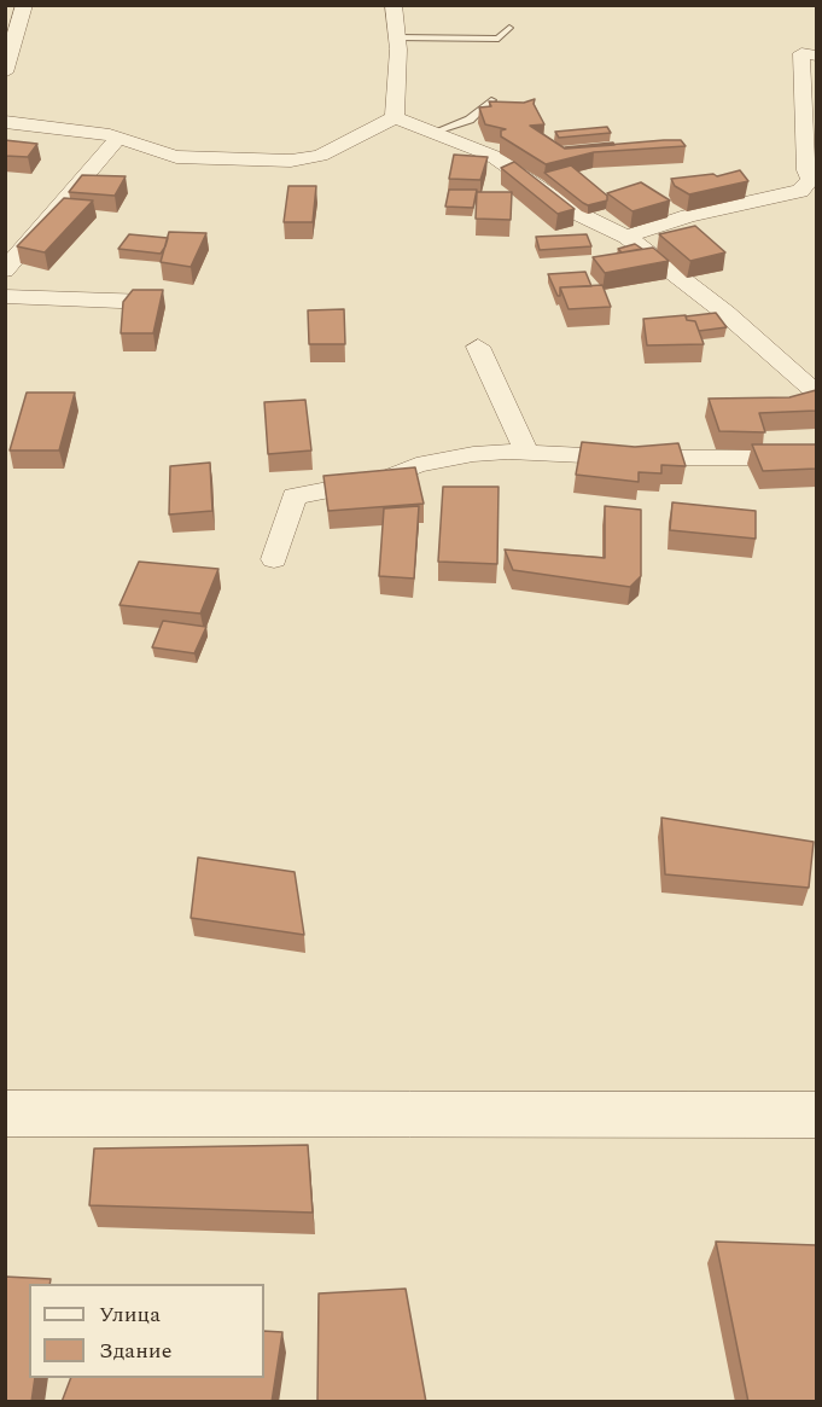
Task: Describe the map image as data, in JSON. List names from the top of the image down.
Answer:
{
  "legend": ["Улица", "Здание"]
}
